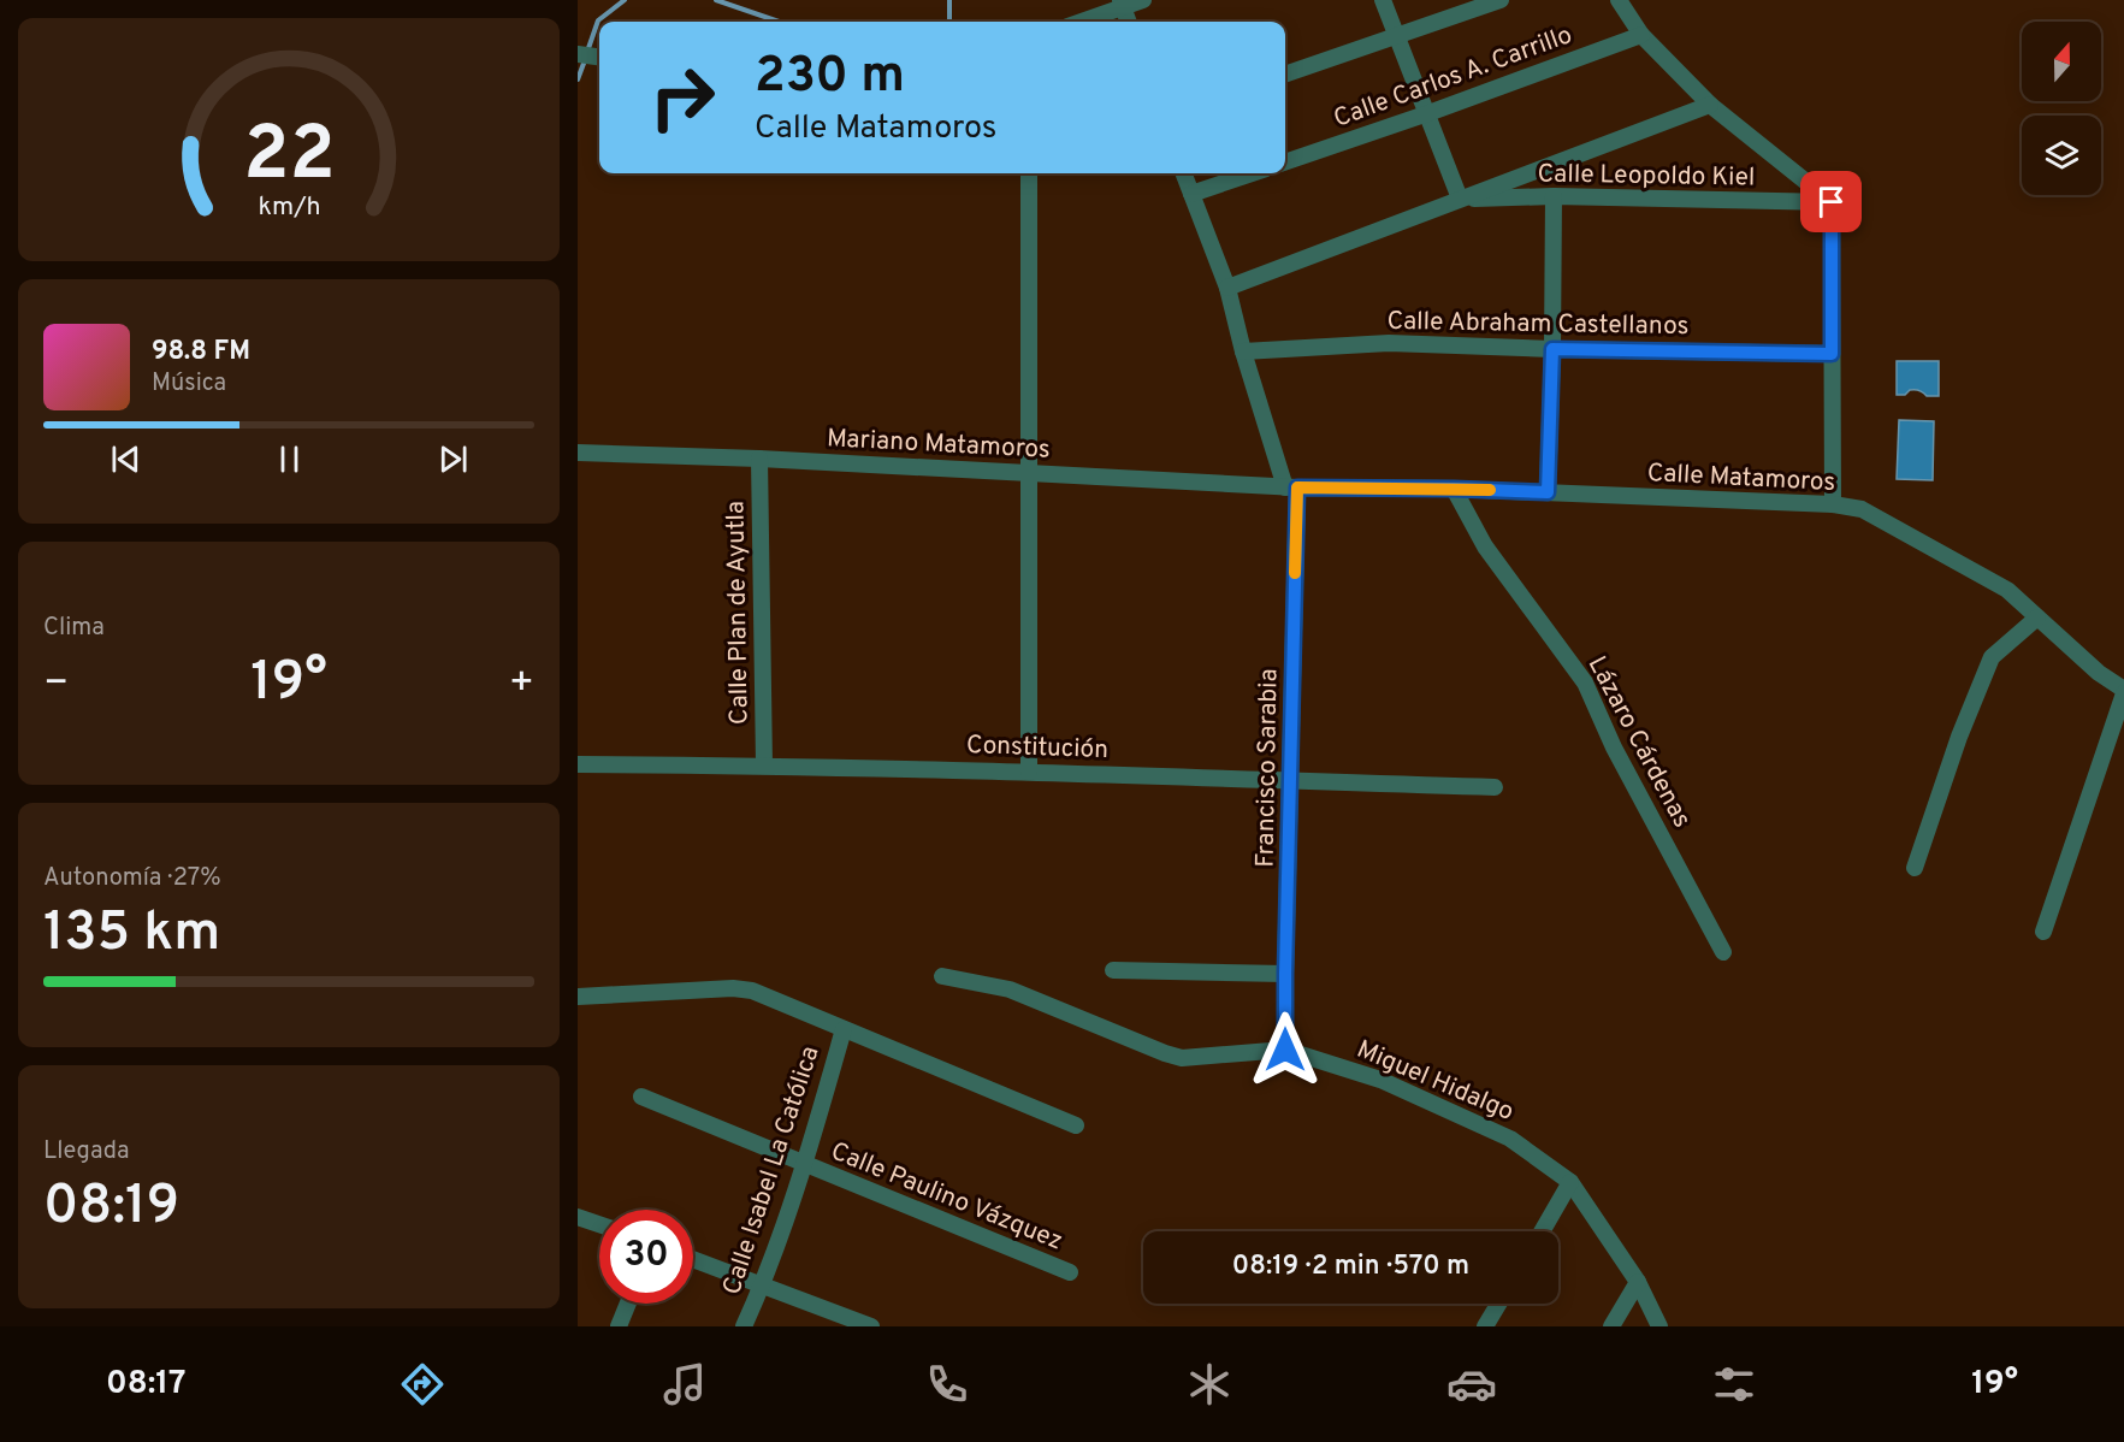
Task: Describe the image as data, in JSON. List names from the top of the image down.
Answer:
{
  "streets": {
    "street": [
      "Calle Carlos A. Carrillo",
      "Calle Leopoldo Kiel",
      "Calle Abraham Castellanos",
      "Mariano Matamoros",
      "Calle Matamoros",
      "Calle Plan de Ayutla",
      "Lázaro Cárdenas",
      "Constitución",
      "Francisco Sarabia",
      "Miguel Hidalgo",
      "Calle Isabel La Católica",
      "Calle Paulino Vázquez"
    ]
  },
  "crossings": [
    ["Calle Abraham Castellanos", "Francisco Sarabia"],
    ["Mariano Matamoros", "Calle Matamoros"],
    ["Mariano Matamoros", "Calle Plan de Ayutla"],
    ["Mariano Matamoros", "Francisco Sarabia"],
    ["Calle Matamoros", "Lázaro Cárdenas"],
    ["Calle Matamoros", "Francisco Sarabia"],
    ["Calle Plan de Ayutla", "Constitución"],
    ["Constitución", "Francisco Sarabia"],
    ["Francisco Sarabia", "Miguel Hidalgo"],
    ["Calle Isabel La Católica", "Calle Paulino Vázquez"]
  ],
  "north": "top",
  "page": {
    "turn": ["230 m", "Calle Matamoros"],
    "song": ["98.8 FM", "Música"],
    "tile": [
      "Clima",
      ["Autonomía · 27%", "135 km"],
      ["Llegada", "08:19"]
    ],
    "heat": ["−", "19°", "+"],
    "limit": "30",
    "trip": "08:19 · 2 min · 570 m",
    "tabs": ["08:17", "19°"],
    "gauge": ["22", "km/h"]
  }
}
